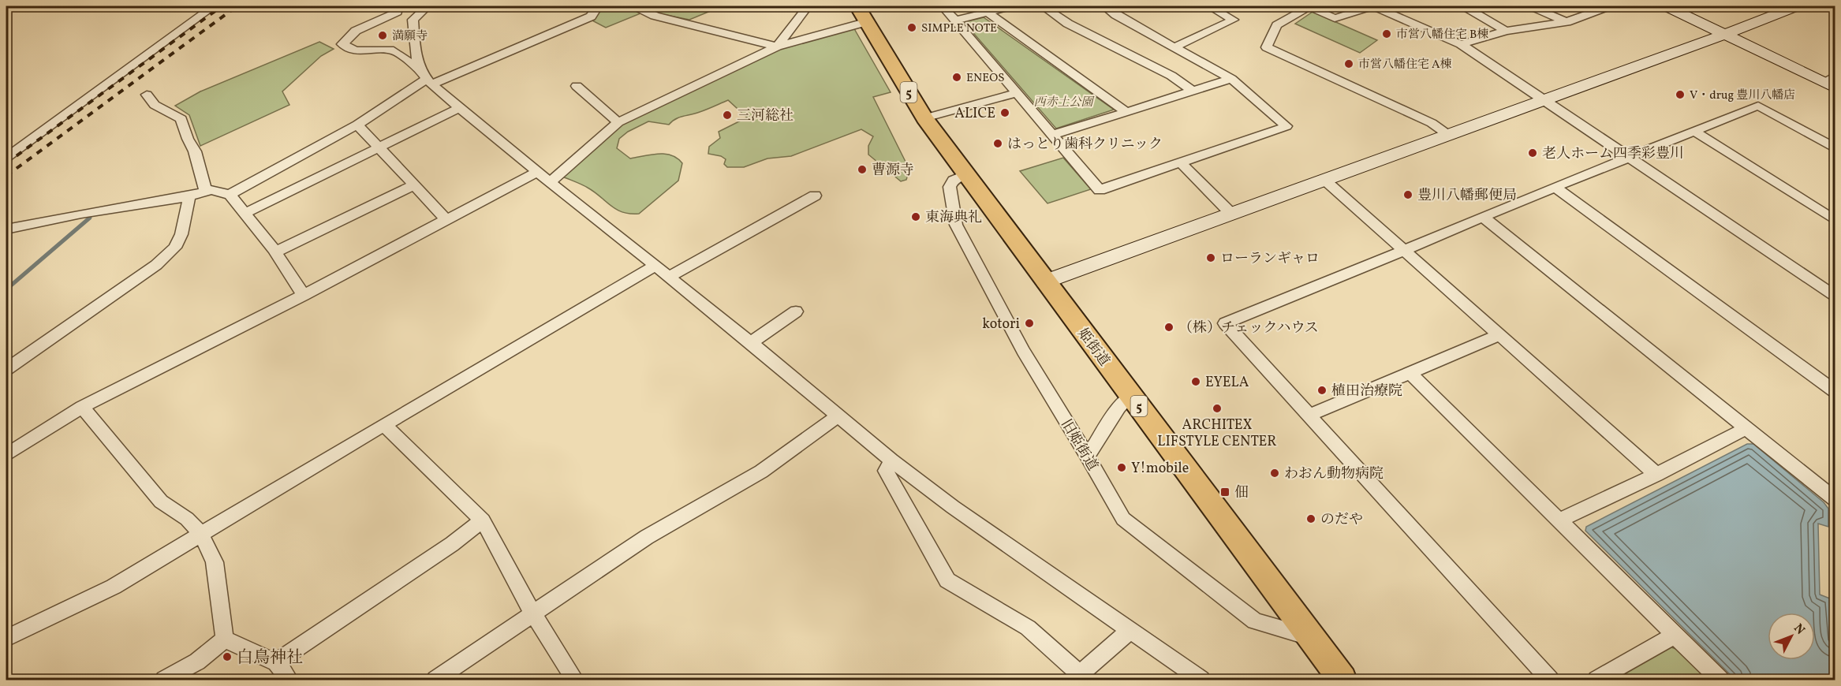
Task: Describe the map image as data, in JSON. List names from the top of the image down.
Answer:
{
  "streets": {
    "main road": ["5", "姫街道"],
    "street": ["旧姫街道"]
  },
  "crossings": [
    ["姫街道", "旧姫街道"]
  ],
  "parks": ["西赤土公園"],
  "places": {
    "other": [
      "SIMPLE NOTE",
      "市営八幡住宅 B棟",
      "満願寺",
      "市営八幡住宅 A棟",
      "ENEOS",
      "V・drug 豊川八幡店",
      "ALICE",
      "三河総社",
      "はっとり歯科クリニック",
      "老人ホーム四季彩豊川",
      "曹源寺",
      "豊川八幡郵便局",
      "東海典礼",
      "ローランギャロ",
      "kotori",
      "（株）チェックハウス",
      "EYELA",
      "植田治療院",
      "ARCHITEX LIFSTYLE CENTER",
      "Y!mobile",
      "わおん動物病院",
      "のだや",
      "白鳥神社"
    ],
    "transit": ["佃"]
  },
  "north": "top right"
}
